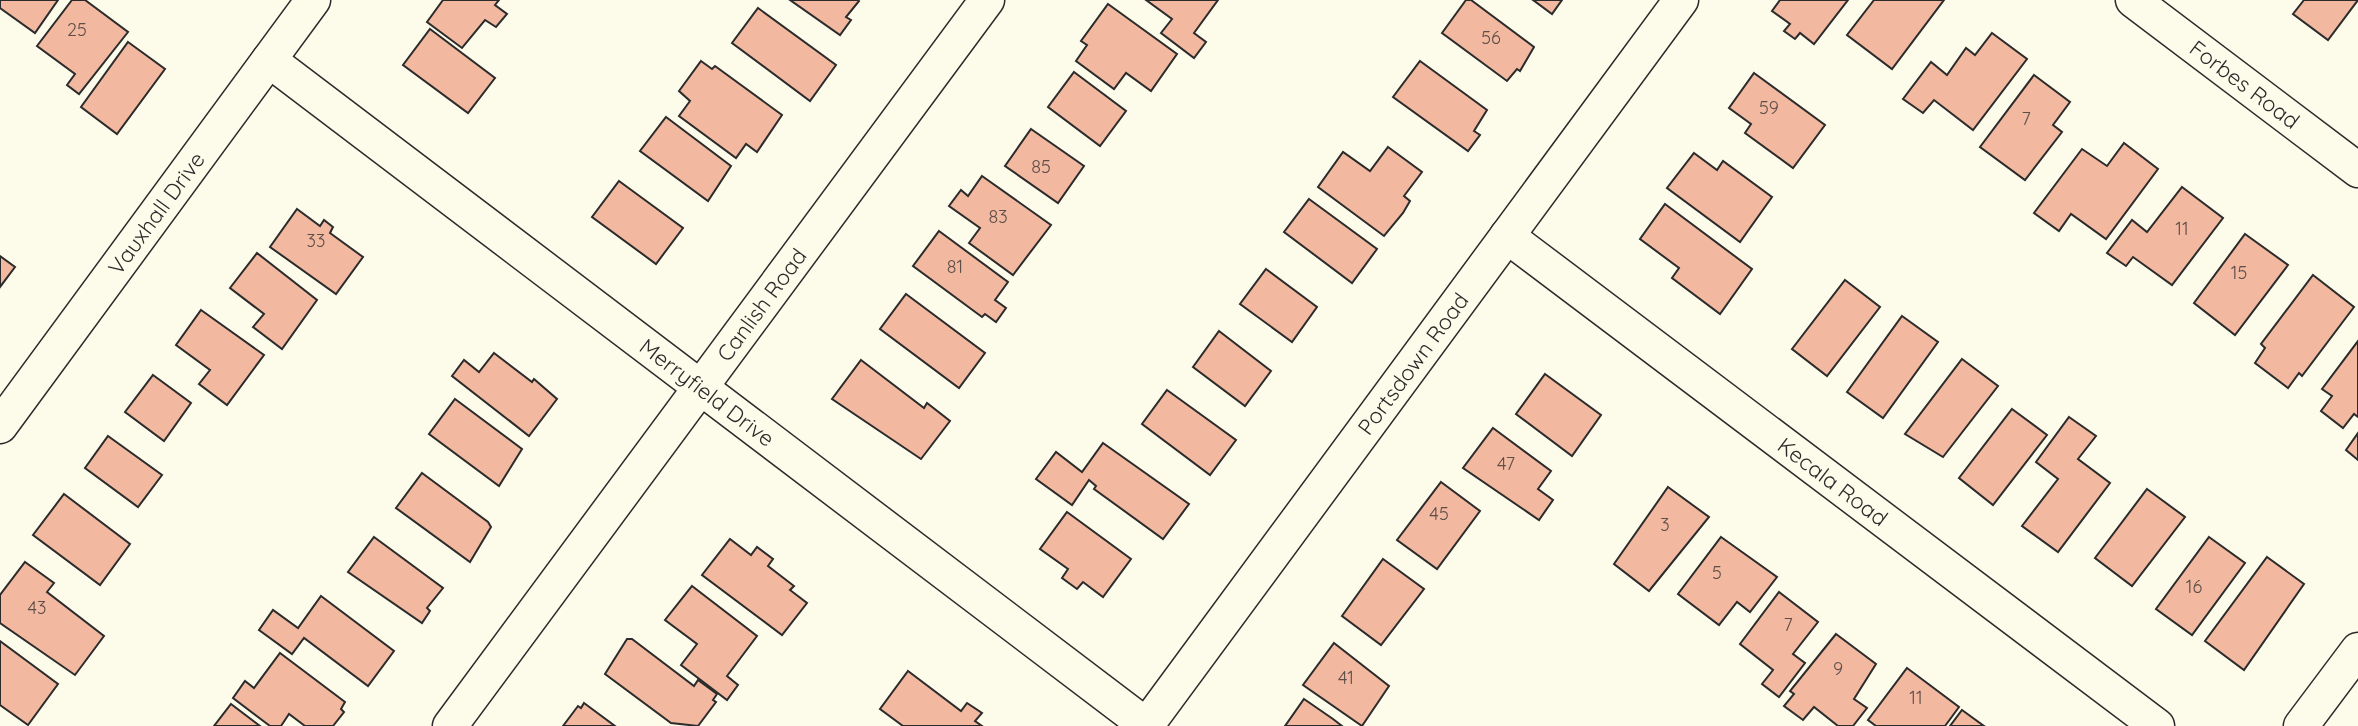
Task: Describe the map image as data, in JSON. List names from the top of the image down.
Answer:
{
  "streets": {
    "street": [
      "Forbes Road",
      "Vauxhall Drive",
      "Canlish Road",
      "Portsdown Road",
      "Merryfield Drive",
      "Kecala Road"
    ]
  },
  "crossings": [
    ["Vauxhall Drive", "Merryfield Drive"],
    ["Canlish Road", "Merryfield Drive"],
    ["Portsdown Road", "Merryfield Drive"],
    ["Portsdown Road", "Kecala Road"]
  ],
  "house_numbers": [
    "25",
    "56",
    "59",
    "7",
    "85",
    "83",
    "11",
    "33",
    "81",
    "15",
    "47",
    "45",
    "3",
    "5",
    "16",
    "43",
    "7",
    "9",
    "41",
    "11"
  ]
}
